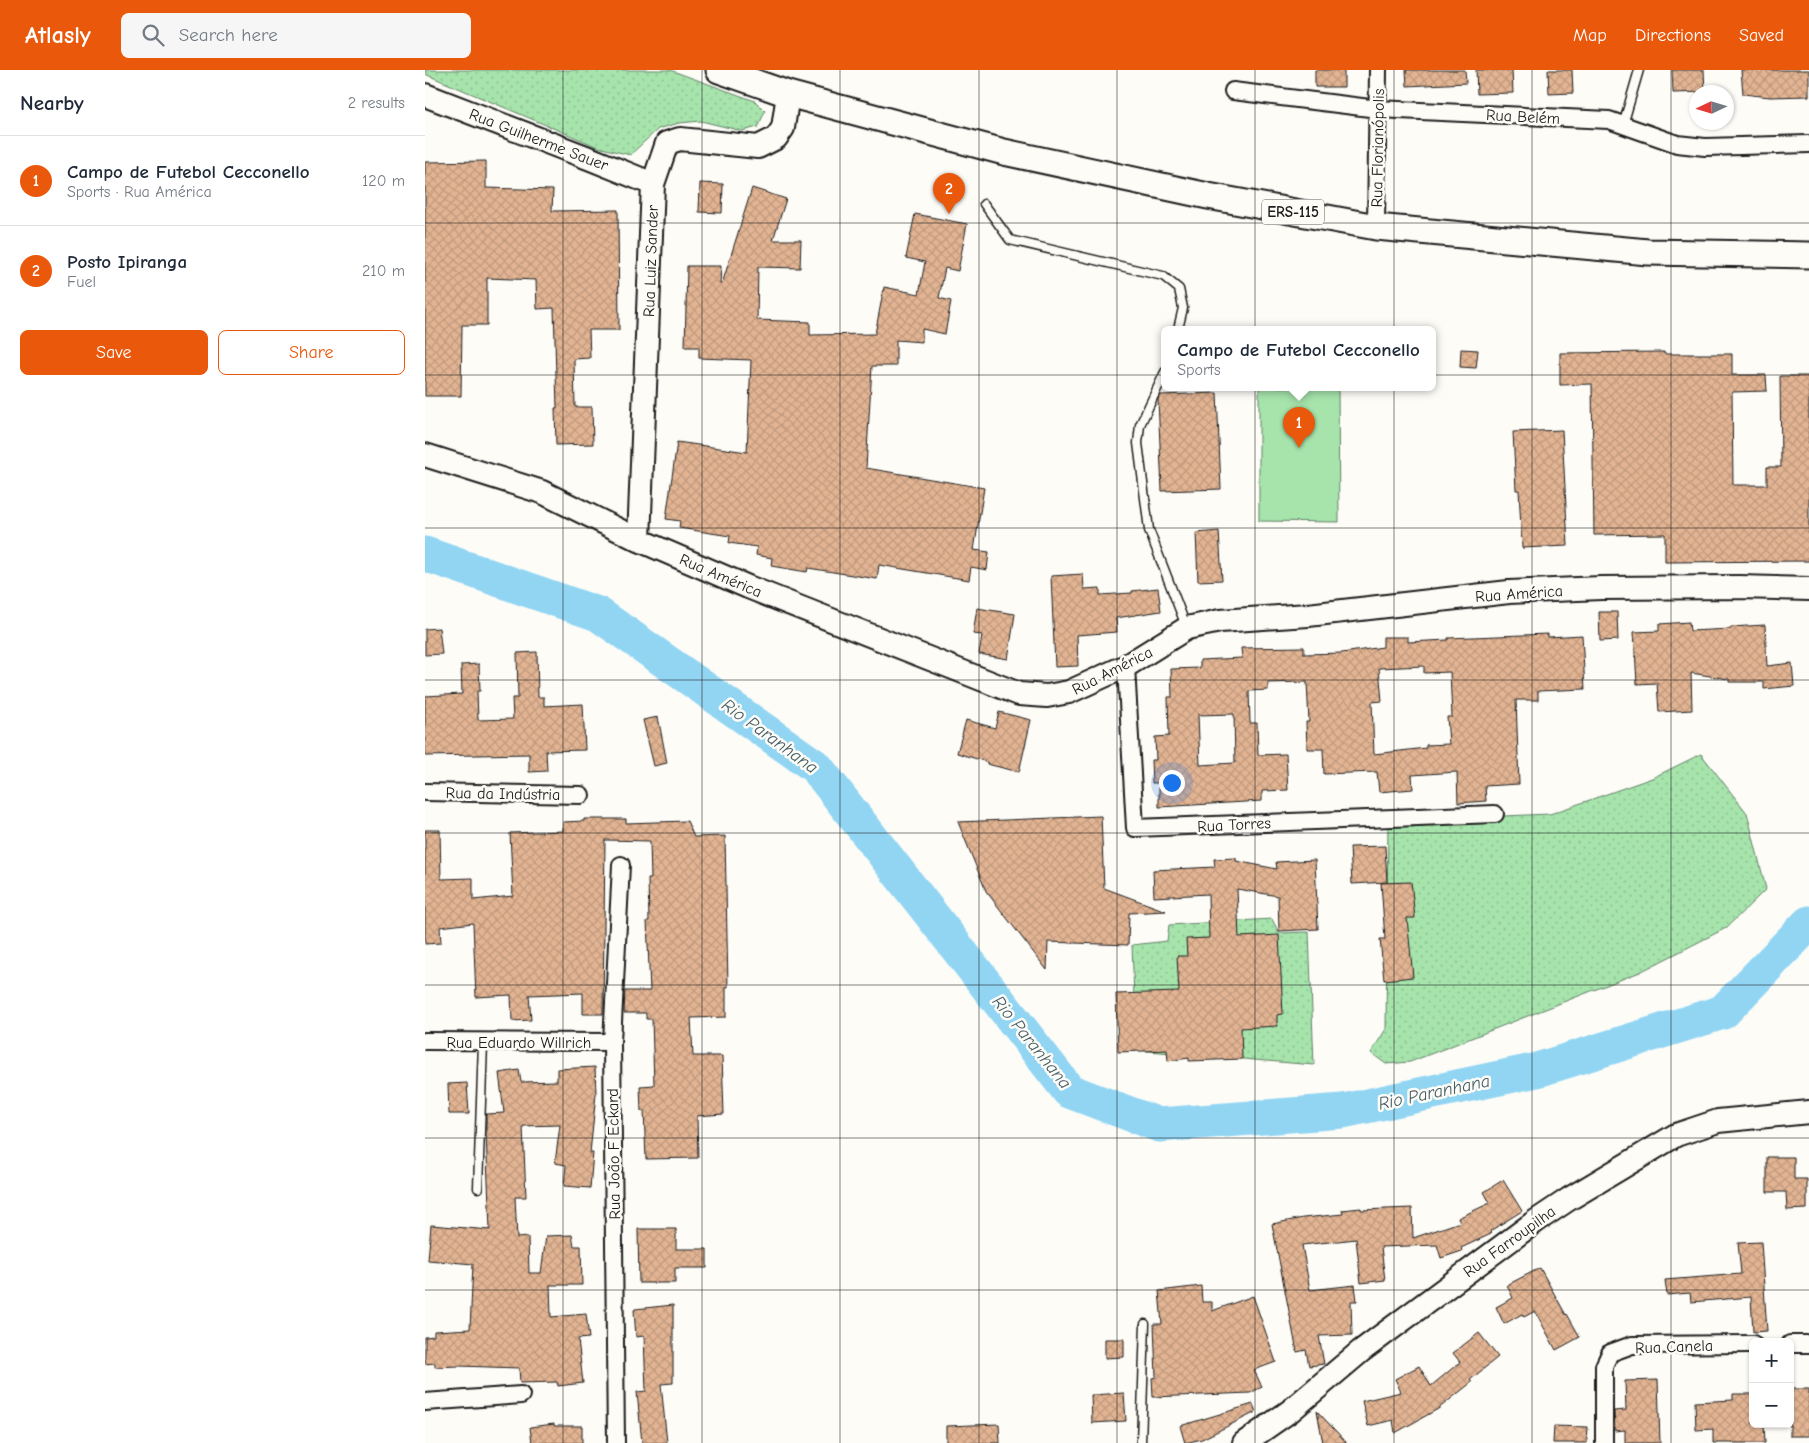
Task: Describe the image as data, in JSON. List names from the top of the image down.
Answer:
{
  "streets": {
    "main road": ["ERS-115"],
    "street": [
      "Rua Belém",
      "Rua Guilherme Sauer",
      "Rua Florianópolis",
      "Rua Luiz Sander",
      "Rua América",
      "Rua da Indústria",
      "Rua Torres",
      "Rua Eduardo Willrich",
      "Rua João F Eckard",
      "Rua Farroupilha",
      "Rua Canela"
    ]
  },
  "crossings": [
    ["Rua Belém", "Rua Florianópolis"],
    ["Rua Guilherme Sauer", "Rua Luiz Sander"],
    ["Rua Florianópolis", "ERS-115"],
    ["ERS-115", "Rua Luiz Sander"],
    ["Rua Luiz Sander", "Rua América"],
    ["Rua América", "Rua Torres"],
    ["Rua Eduardo Willrich", "Rua João F Eckard"]
  ],
  "water": ["Rio Paranhana"],
  "north": "left",
  "page": {
    "header": "Atlasly",
    "search": "Search here",
    "nav": ["Map", "Directions", "Saved"],
    "heading": ["Nearby", "2 results"],
    "list": [
      {
        "mark": "1",
        "name": "Campo de Futebol Cecconello",
        "note": "Sports · Rua América",
        "value": "120 m"
      },
      {
        "mark": "2",
        "name": "Posto Ipiranga",
        "note": "Fuel",
        "value": "210 m"
      }
    ],
    "pins": ["2", "1"],
    "buttons": ["Save", "Share"],
    "popup": ["Campo de Futebol Cecconello", "Sports"],
    "map_buttons": ["+", "−"]
  }
}
